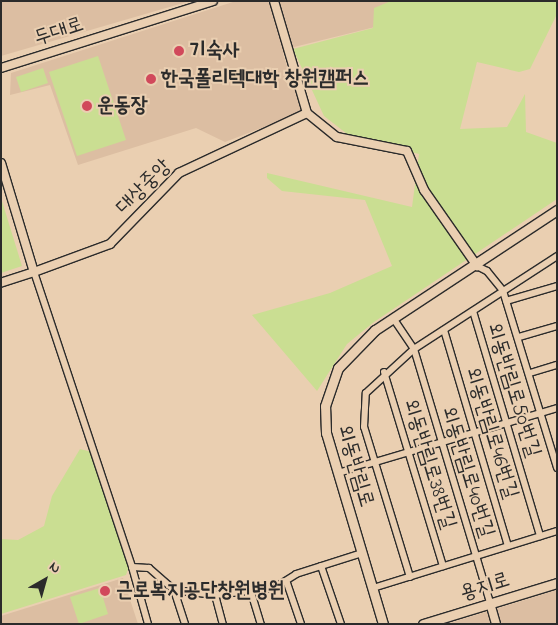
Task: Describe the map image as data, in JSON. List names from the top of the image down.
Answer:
{
  "streets": {
    "main road": ["외동반림로", "용지로"],
    "street": [
      "두대로",
      "대상중앙",
      "외동반림로50번길",
      "외동반림로46번길",
      "외동반림로38번길",
      "외동반림로40번길"
    ]
  },
  "crossings": [
    ["외동반림로", "외동반림로40번길"],
    ["외동반림로40번길", "용지로"]
  ],
  "places": [
    "기숙사",
    "한국폴리텍대학 창원캠퍼스",
    "운동장",
    "근로복지공단창원병원"
  ],
  "north": "top right"
}
